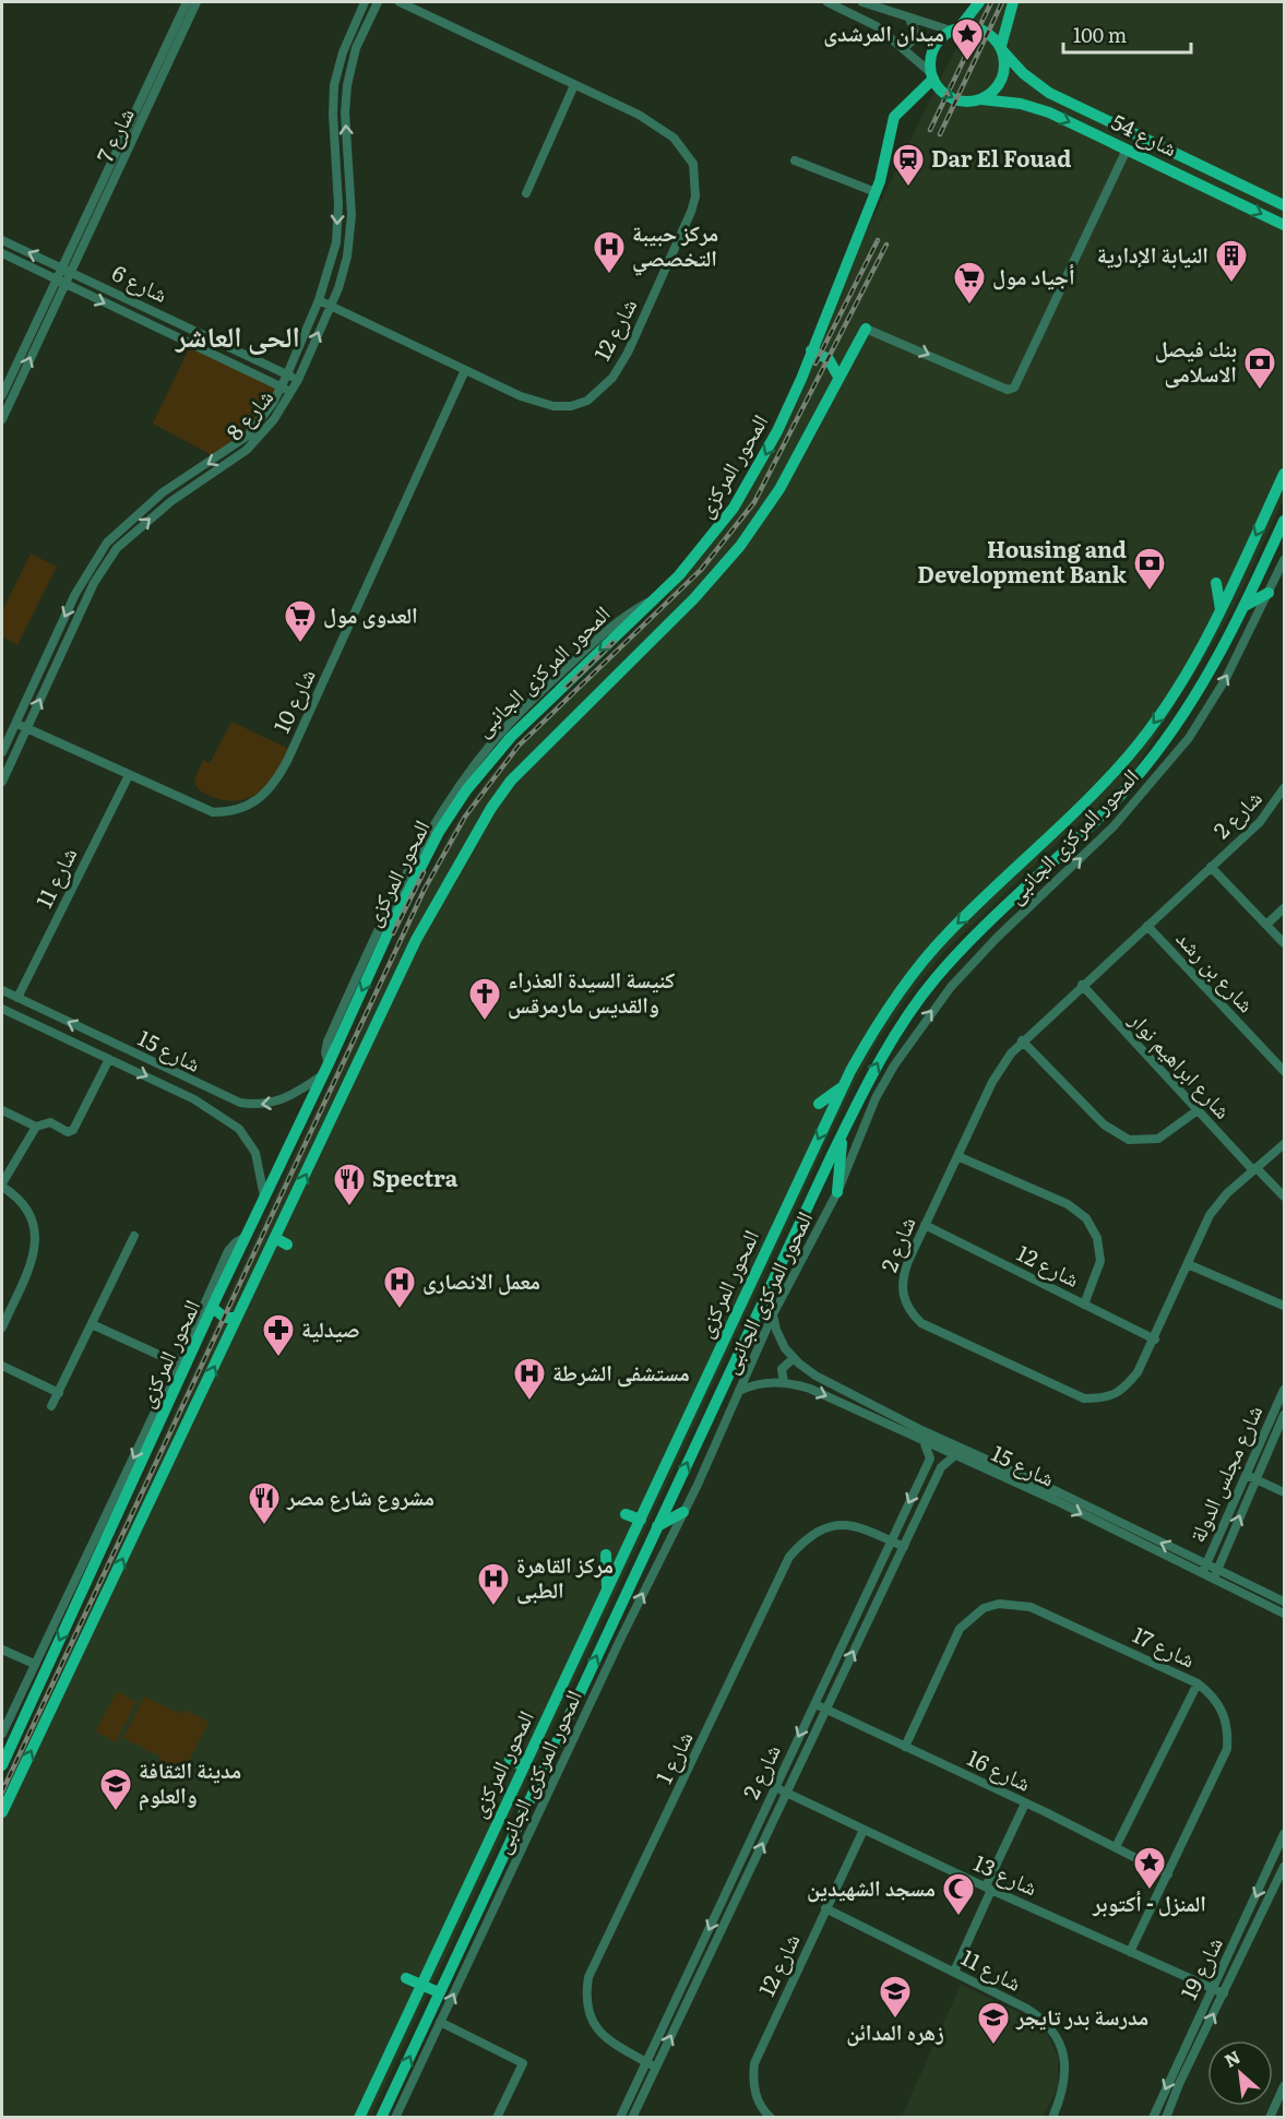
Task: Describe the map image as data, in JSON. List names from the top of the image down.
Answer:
{
  "streets": {
    "main road": ["شارع 54", "المحور المركزى"],
    "street": [
      "شارع 7",
      "شارع 6",
      "شارع 12",
      "شارع 8",
      "المحور المركزى الجانبى",
      "شارع 10",
      "شارع 2",
      "شارع 11",
      "شارع بن رشد",
      "شارع 15",
      "شارع ابراهيم نوار",
      "شارع مجلس الدولة",
      "شارع 17",
      "شارع 1",
      "شارع 16",
      "شارع 13",
      "شارع 19"
    ]
  },
  "crossings": [
    ["شارع 7", "شارع 6"],
    ["شارع 54", "المحور المركزى"],
    ["شارع 6", "شارع 8"],
    ["شارع 12", "شارع 8"],
    ["شارع 12", "شارع 10"],
    ["شارع 12", "شارع 2"],
    ["شارع 12", "شارع 11"],
    ["شارع 12", "شارع 13"],
    ["شارع 8", "شارع 10"],
    ["المحور المركزى", "شارع 15"],
    ["المحور المركزى الجانبى", "شارع 15"],
    ["شارع 10", "شارع 11"],
    ["شارع 2", "شارع بن رشد"],
    ["شارع 2", "شارع 15"],
    ["شارع 2", "شارع ابراهيم نوار"],
    ["شارع 2", "شارع 1"],
    ["شارع 2", "شارع 16"],
    ["شارع 2", "شارع 13"],
    ["شارع 11", "شارع 15"],
    ["شارع 15", "شارع مجلس الدولة"],
    ["شارع 17", "شارع 16"],
    ["شارع 17", "شارع 13"],
    ["شارع 13", "شارع 19"]
  ],
  "one_way": ["المحور المركزى الجانبى"],
  "districts": ["الحى العاشر"],
  "places": {
    "place": ["ميدان المرشدى", "المنزل - أكتوبر"],
    "station": ["Dar El Fouad"],
    "hospital": [
      "مركز حبيبة التخصصي",
      "معمل الانصارى",
      "مستشفى الشرطة",
      "مركز القاهرة الطبى"
    ],
    "building": ["النيابة الإدارية"],
    "supermarket": ["أجياد مول", "العدوى مول"],
    "bank": ["بنك فيصل الاسلامى", "Housing and Development Bank"],
    "church": ["كنيسة السيدة العذراء والقديس مارمرقس"],
    "restaurant": ["Spectra", "مشروع شارع مصر"],
    "pharmacy": ["صيدلية"],
    "school or university": ["مدينة الثقافة والعلوم", "زهره المدائن", "مدرسة بدر تايجر"],
    "mosque": ["مسجد الشهيدين"]
  },
  "scale_bar": "100 m",
  "north": "top left"
}
